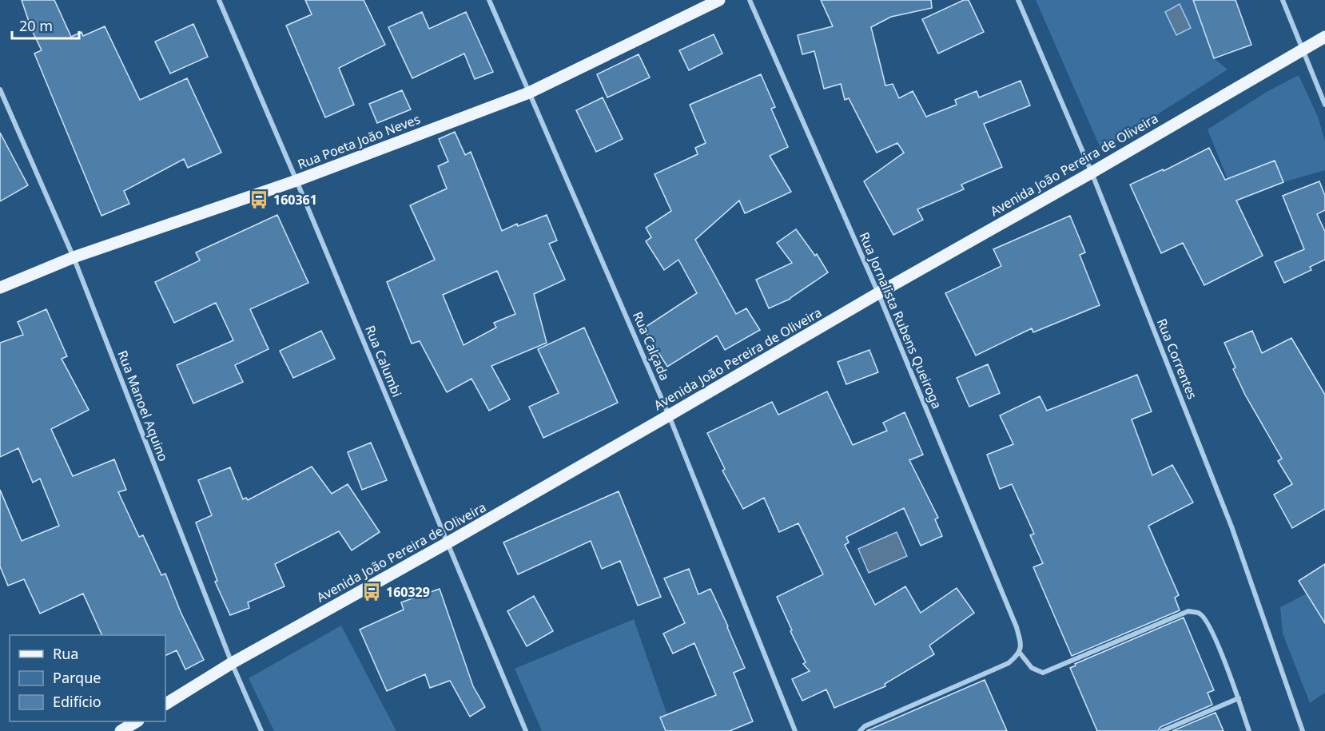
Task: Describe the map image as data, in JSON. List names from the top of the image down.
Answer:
{
  "streets": {
    "main road": ["Rua Poeta João Neves", "Avenida João Pereira de Oliveira"],
    "street": [
      "Rua Jornalista Rubens Queiroga",
      "Rua Calçada",
      "Rua Correntes",
      "Rua Calumbi",
      "Rua Manoel Aquino"
    ]
  },
  "crossings": [
    ["Rua Poeta João Neves", "Rua Calçada"],
    ["Rua Poeta João Neves", "Rua Calumbi"],
    ["Rua Poeta João Neves", "Rua Manoel Aquino"],
    ["Avenida João Pereira de Oliveira", "Rua Jornalista Rubens Queiroga"],
    ["Avenida João Pereira de Oliveira", "Rua Calçada"],
    ["Avenida João Pereira de Oliveira", "Rua Correntes"],
    ["Avenida João Pereira de Oliveira", "Rua Calumbi"],
    ["Avenida João Pereira de Oliveira", "Rua Manoel Aquino"]
  ],
  "places": {
    "bus stop": ["160361", "160329"]
  },
  "legend": ["Rua", "Parque", "Edifício"],
  "scale_bar": "20 m"
}
